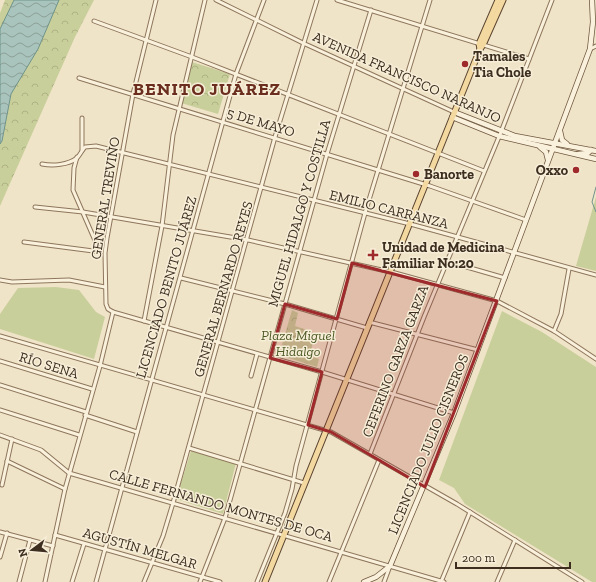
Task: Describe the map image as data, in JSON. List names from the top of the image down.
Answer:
{
  "streets": {
    "street": [
      "AVENIDA FRANCISCO NARANJO",
      "5 DE MAYO",
      "GENERAL TREVIÑO",
      "EMILIO CARRANZA",
      "MIGUEL HIDALGO Y COSTILLA",
      "LICENCIADO BENITO JUÁREZ",
      "GENERAL BERNARDO REYES",
      "CEFERINO GARZA GARZA",
      "RÍO SENA",
      "LICENCIADO JULIO CISNEROS",
      "CALLE FERNANDO MONTES DE OCA",
      "AGUSTÍN MELGAR"
    ]
  },
  "crossings": [
    ["AVENIDA FRANCISCO NARANJO", "MIGUEL HIDALGO Y COSTILLA"],
    ["AVENIDA FRANCISCO NARANJO", "LICENCIADO BENITO JUÁREZ"],
    ["AVENIDA FRANCISCO NARANJO", "GENERAL BERNARDO REYES"],
    ["AVENIDA FRANCISCO NARANJO", "CEFERINO GARZA GARZA"],
    ["AVENIDA FRANCISCO NARANJO", "LICENCIADO JULIO CISNEROS"],
    ["5 DE MAYO", "GENERAL TREVIÑO"],
    ["5 DE MAYO", "MIGUEL HIDALGO Y COSTILLA"],
    ["5 DE MAYO", "LICENCIADO BENITO JUÁREZ"],
    ["5 DE MAYO", "GENERAL BERNARDO REYES"],
    ["5 DE MAYO", "CEFERINO GARZA GARZA"],
    ["5 DE MAYO", "LICENCIADO JULIO CISNEROS"],
    ["GENERAL TREVIÑO", "EMILIO CARRANZA"],
    ["EMILIO CARRANZA", "MIGUEL HIDALGO Y COSTILLA"],
    ["EMILIO CARRANZA", "LICENCIADO BENITO JUÁREZ"],
    ["EMILIO CARRANZA", "GENERAL BERNARDO REYES"],
    ["EMILIO CARRANZA", "CEFERINO GARZA GARZA"],
    ["EMILIO CARRANZA", "LICENCIADO JULIO CISNEROS"],
    ["MIGUEL HIDALGO Y COSTILLA", "CALLE FERNANDO MONTES DE OCA"],
    ["MIGUEL HIDALGO Y COSTILLA", "AGUSTÍN MELGAR"],
    ["LICENCIADO BENITO JUÁREZ", "CALLE FERNANDO MONTES DE OCA"],
    ["LICENCIADO BENITO JUÁREZ", "AGUSTÍN MELGAR"],
    ["GENERAL BERNARDO REYES", "CALLE FERNANDO MONTES DE OCA"],
    ["GENERAL BERNARDO REYES", "AGUSTÍN MELGAR"],
    ["CEFERINO GARZA GARZA", "CALLE FERNANDO MONTES DE OCA"],
    ["LICENCIADO JULIO CISNEROS", "CALLE FERNANDO MONTES DE OCA"]
  ],
  "districts": ["BENITO JUÁREZ"],
  "parks": ["Plaza Miguel Hidalgo"],
  "places": {
    "other": ["Tamales Tia Chole", "Oxxo", "Banorte"],
    "health": ["Unidad de Medicina Familiar No:20"]
  },
  "scale_bar": "200 m",
  "north": "left"
}
